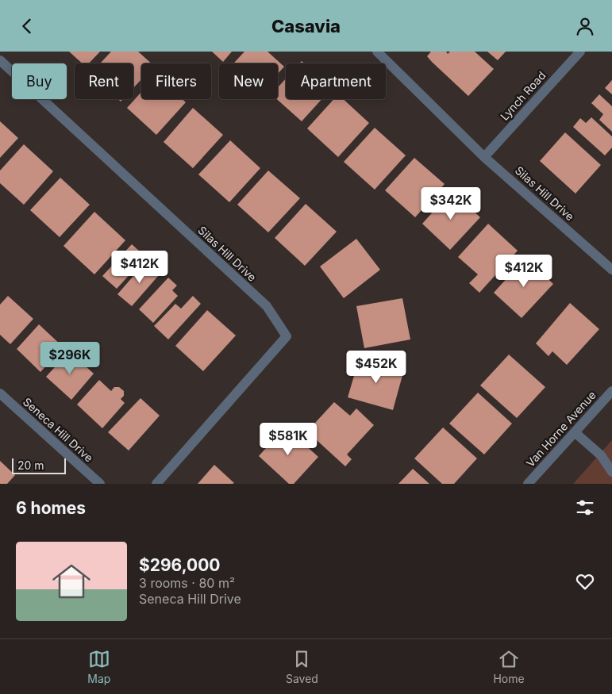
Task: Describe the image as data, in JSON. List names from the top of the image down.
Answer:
{
  "streets": {
    "street": [
      "Lynch Road",
      "Silas Hill Drive",
      "Van Horne Avenue",
      "Seneca Hill Drive"
    ]
  },
  "crossings": [
    ["Lynch Road", "Silas Hill Drive"]
  ],
  "scale_bar": "20 m",
  "page": {
    "header": "Casavia",
    "chip": [
      "Buy",
      "Rent",
      "Filters",
      "New",
      "Apartment"
    ],
    "price": [
      "$342K",
      "$412K",
      "$412K",
      "$296K",
      "$452K",
      "$581K"
    ],
    "scale": "20 m",
    "heading": "6 homes",
    "list": [
      {
        "name": "$296,000",
        "note": "3 rooms · 80 m² · Seneca Hill Drive"
      }
    ],
    "tabs": ["Map", "Saved", "Home"]
  }
}
